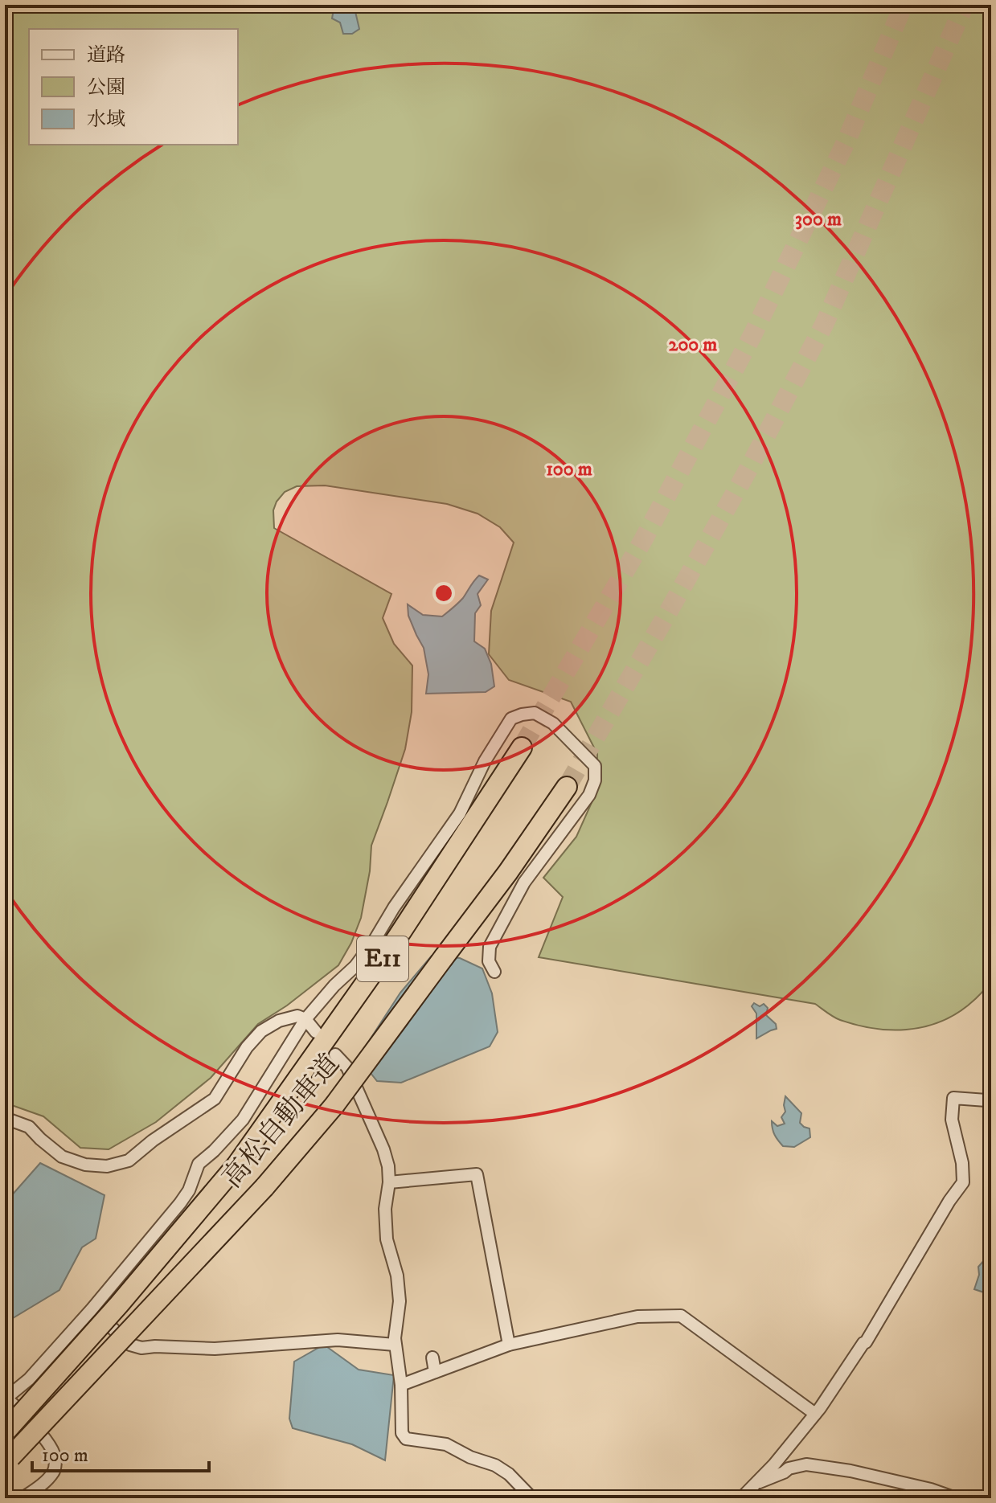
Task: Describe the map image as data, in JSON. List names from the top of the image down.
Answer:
{
  "streets": {
    "highway": ["E11", "高松自動車道"]
  },
  "legend": ["道路", "公園", "水域"],
  "scale_bar": "100 m",
  "rings": ["300 m", "200 m", "100 m"]
}
